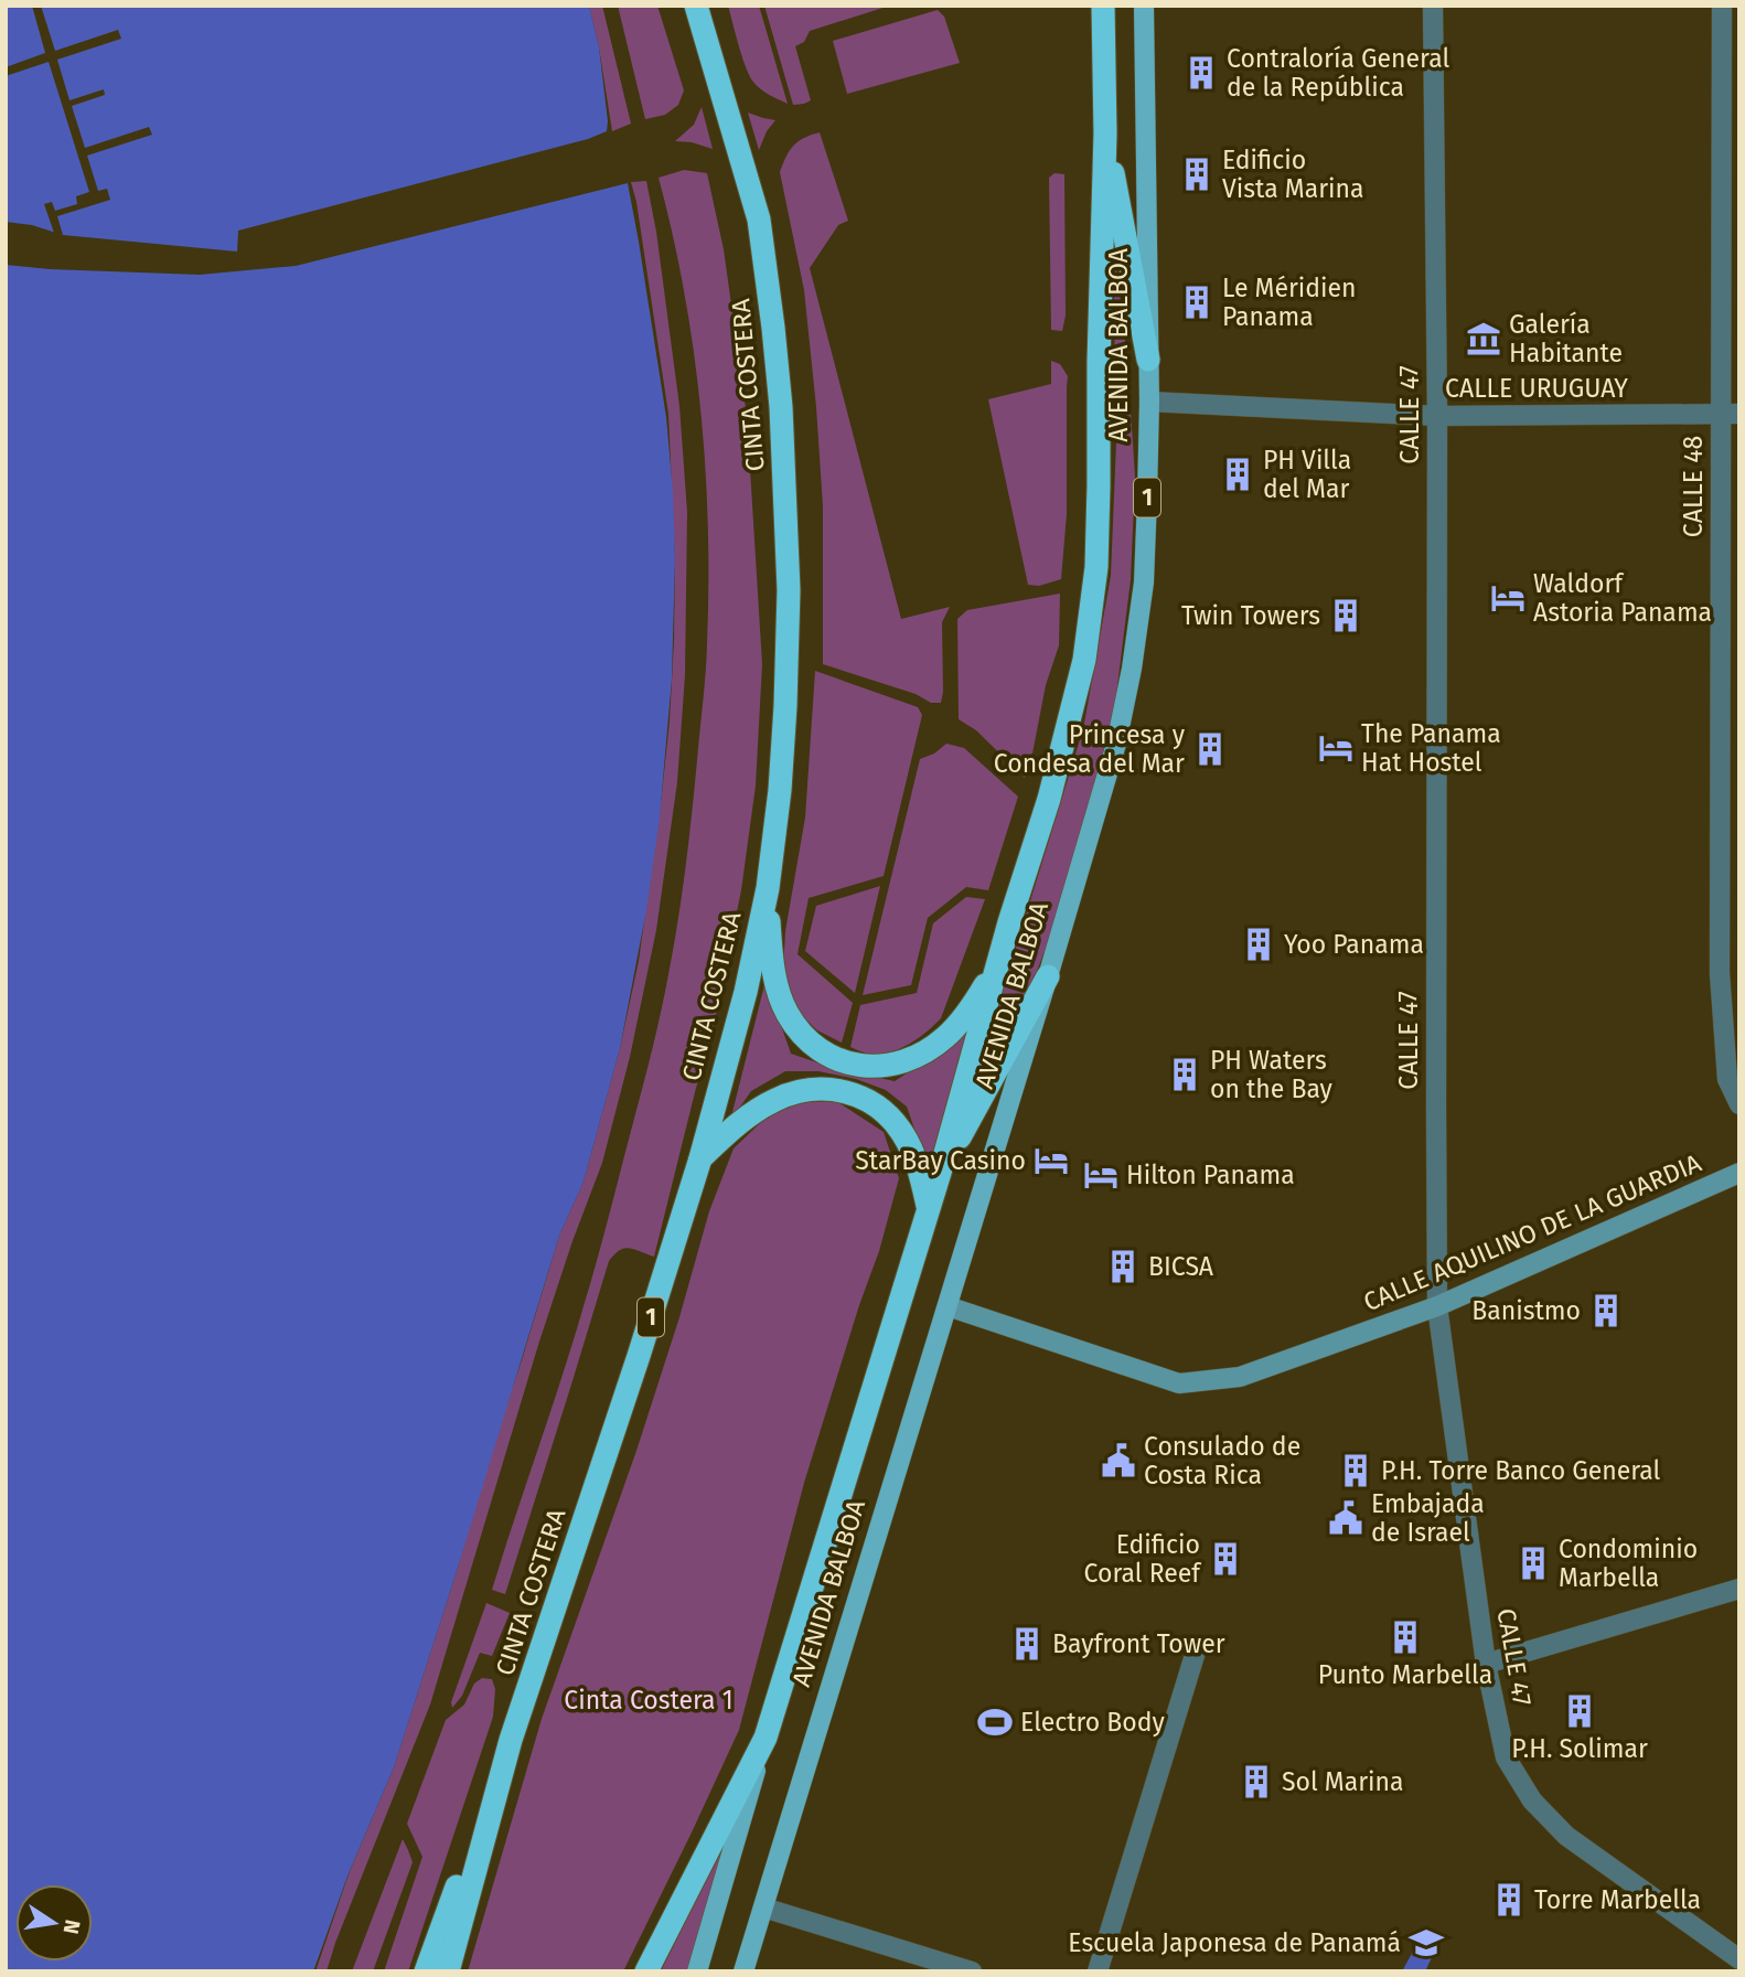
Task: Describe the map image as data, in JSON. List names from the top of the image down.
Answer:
{
  "streets": {
    "highway": ["AVENIDA BALBOA", "CINTA COSTERA", "1"],
    "street": [
      "CALLE URUGUAY",
      "CALLE 47",
      "CALLE 48",
      "CALLE AQUILINO DE LA GUARDIA"
    ]
  },
  "crossings": [
    ["AVENIDA BALBOA", "CALLE URUGUAY"],
    ["AVENIDA BALBOA", "CALLE AQUILINO DE LA GUARDIA"],
    ["CALLE URUGUAY", "CALLE 47"],
    ["CALLE URUGUAY", "CALLE 48"],
    ["CALLE 47", "CALLE AQUILINO DE LA GUARDIA"]
  ],
  "parks": ["Cinta Costera 1"],
  "places": {
    "building": [
      "Contraloría General de la República",
      "Edificio Vista Marina",
      "Le Méridien Panama",
      "PH Villa del Mar",
      "Twin Towers",
      "Princesa y Condesa del Mar",
      "Yoo Panama",
      "PH Waters on the Bay",
      "BICSA",
      "Banistmo",
      "P.H. Torre Banco General",
      "Edificio Coral Reef",
      "Condominio Marbella",
      "Punto Marbella",
      "Bayfront Tower",
      "P.H. Solimar",
      "Sol Marina",
      "Torre Marbella"
    ],
    "museum": ["Galería Habitante"],
    "hotel": [
      "Waldorf Astoria Panama",
      "The Panama Hat Hostel",
      "StarBay Casino",
      "Hilton Panama"
    ],
    "public building": ["Consulado de Costa Rica", "Embajada de Israel"],
    "sports": ["Electro Body"],
    "school or university": ["Escuela Japonesa de Panamá"]
  },
  "north": "right"
}
